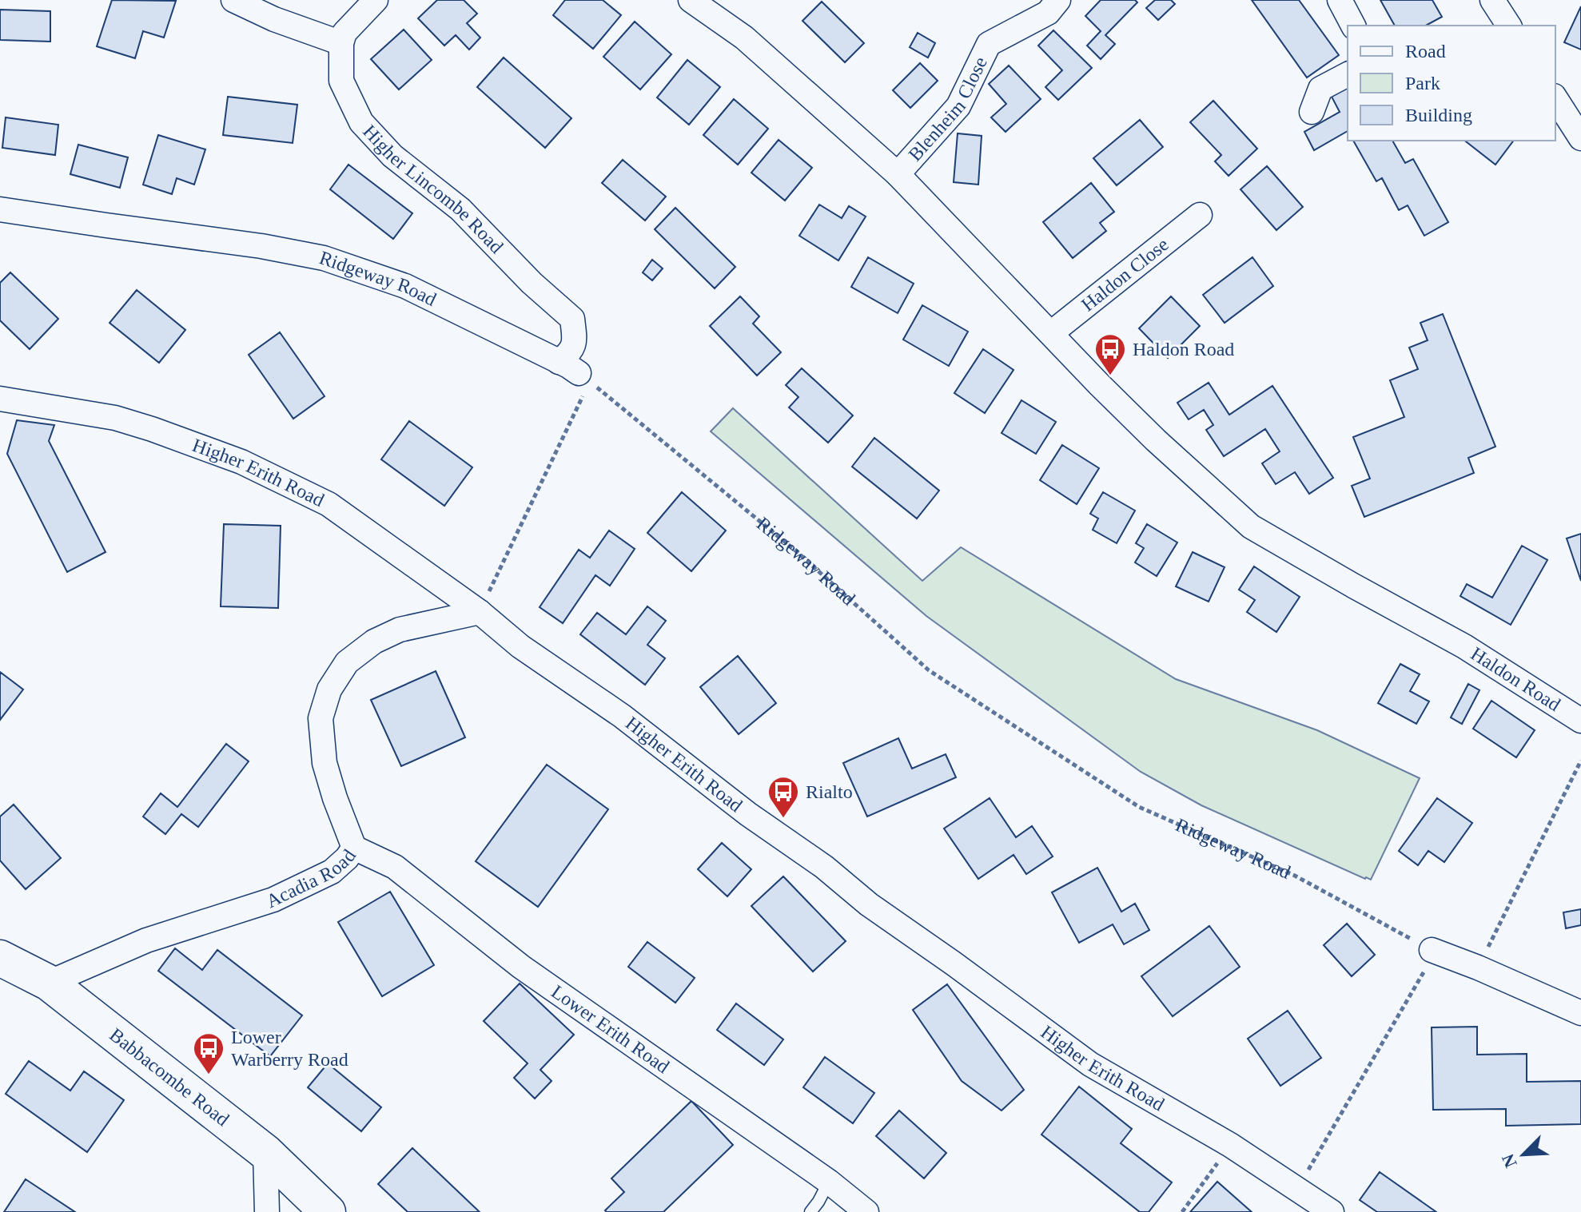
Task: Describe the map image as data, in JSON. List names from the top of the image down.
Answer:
{
  "streets": {
    "main road": ["Babbacombe Road"],
    "street": [
      "Blenheim Close",
      "Higher Lincombe Road",
      "Haldon Close",
      "Ridgeway Road",
      "Higher Erith Road",
      "Haldon Road",
      "Acadia Road",
      "Lower Erith Road"
    ]
  },
  "crossings": [
    ["Blenheim Close", "Haldon Road"],
    ["Higher Lincombe Road", "Ridgeway Road"],
    ["Haldon Close", "Haldon Road"],
    ["Higher Erith Road", "Acadia Road"],
    ["Acadia Road", "Lower Erith Road"],
    ["Acadia Road", "Babbacombe Road"]
  ],
  "places": {
    "bus stop": ["Haldon Road", "Rialto", "Lower Warberry Road"]
  },
  "legend": ["Road", "Park", "Building"],
  "north": "bottom left"
}
